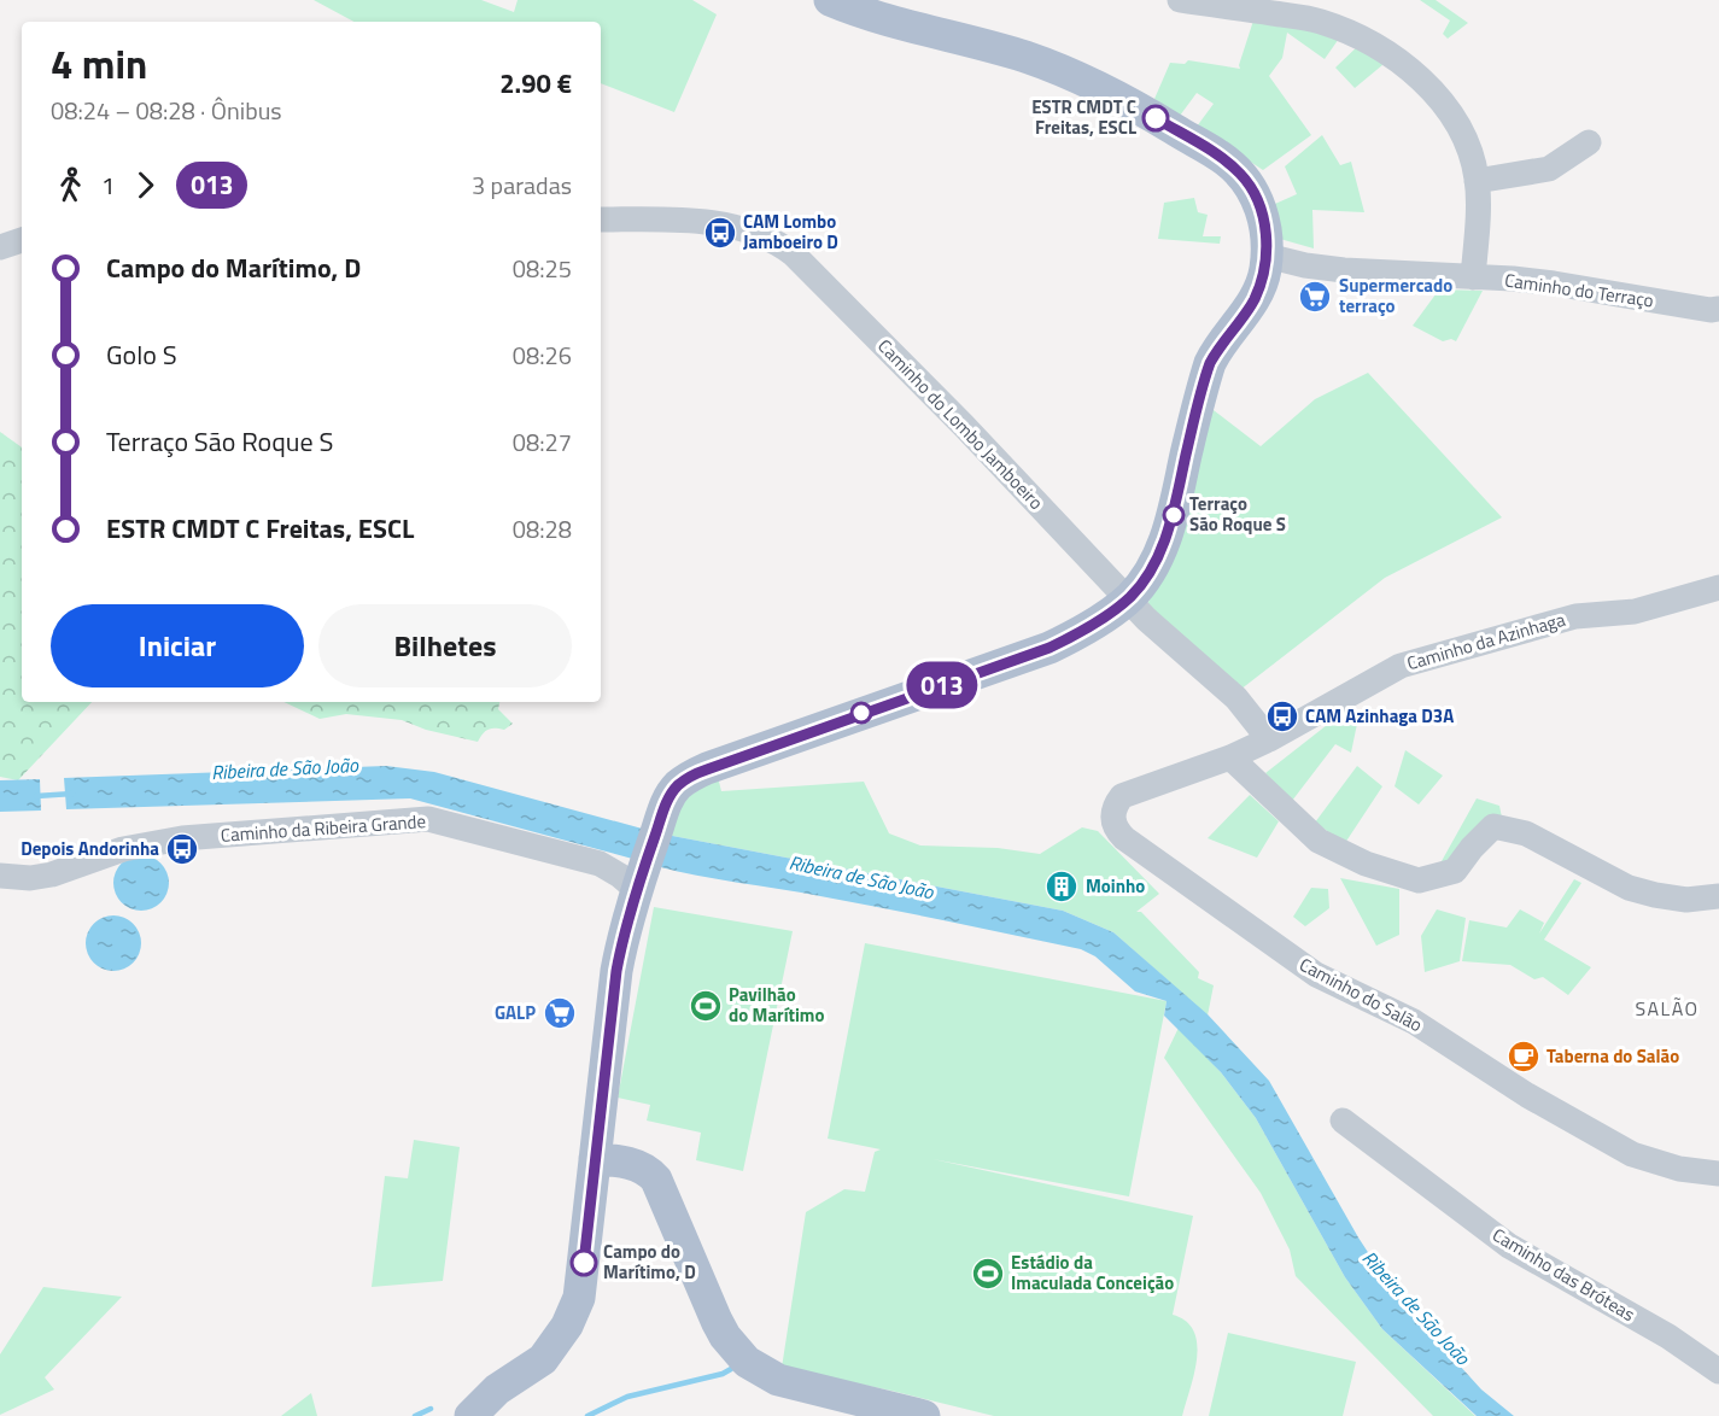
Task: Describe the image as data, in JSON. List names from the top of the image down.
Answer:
{
  "streets": {
    "street": [
      "Caminho do Terraço",
      "Caminho do Lombo Jamboeiro",
      "Caminho da Azinhaga",
      "Caminho da Ribeira Grande",
      "Caminho do Salão",
      "Caminho das Bróteas"
    ]
  },
  "crossings": [
    ["Caminho do Lombo Jamboeiro", "Caminho da Azinhaga"],
    ["Caminho da Azinhaga", "Caminho do Salão"]
  ],
  "districts": ["SALÃO"],
  "water": ["Ribeira de São João"],
  "places": {
    "other": ["ESTR CMDT C Freitas, ESCL", "Terraço São Roque S", "Campo do Marítimo, D"],
    "bus stop": ["CAM Lombo Jamboeiro D", "CAM Azinhaga D3A", "Depois Andorinha"],
    "supermarket": ["Supermercado terraço", "GALP"],
    "building": ["Moinho"],
    "sports": ["Pavilhão do Marítimo", "Estádio da Imaculada Conceição"],
    "cafe": ["Taberna do Salão"]
  },
  "lines": ["bus line 013"],
  "page": {
    "on_map": "013",
    "heading": ["4 min", "08:24 – 08:28 · Ônibus", "2.90 €"],
    "legs": ["1", "013", "3 paradas"],
    "list": [
      {
        "name": "Campo do Marítimo, D",
        "value": "08:25"
      },
      {
        "name": "Golo S",
        "value": "08:26"
      },
      {
        "name": "Terraço São Roque S",
        "value": "08:27"
      },
      {
        "name": "ESTR CMDT C Freitas, ESCL",
        "value": "08:28"
      }
    ],
    "buttons": ["Iniciar", "Bilhetes"]
  }
}
